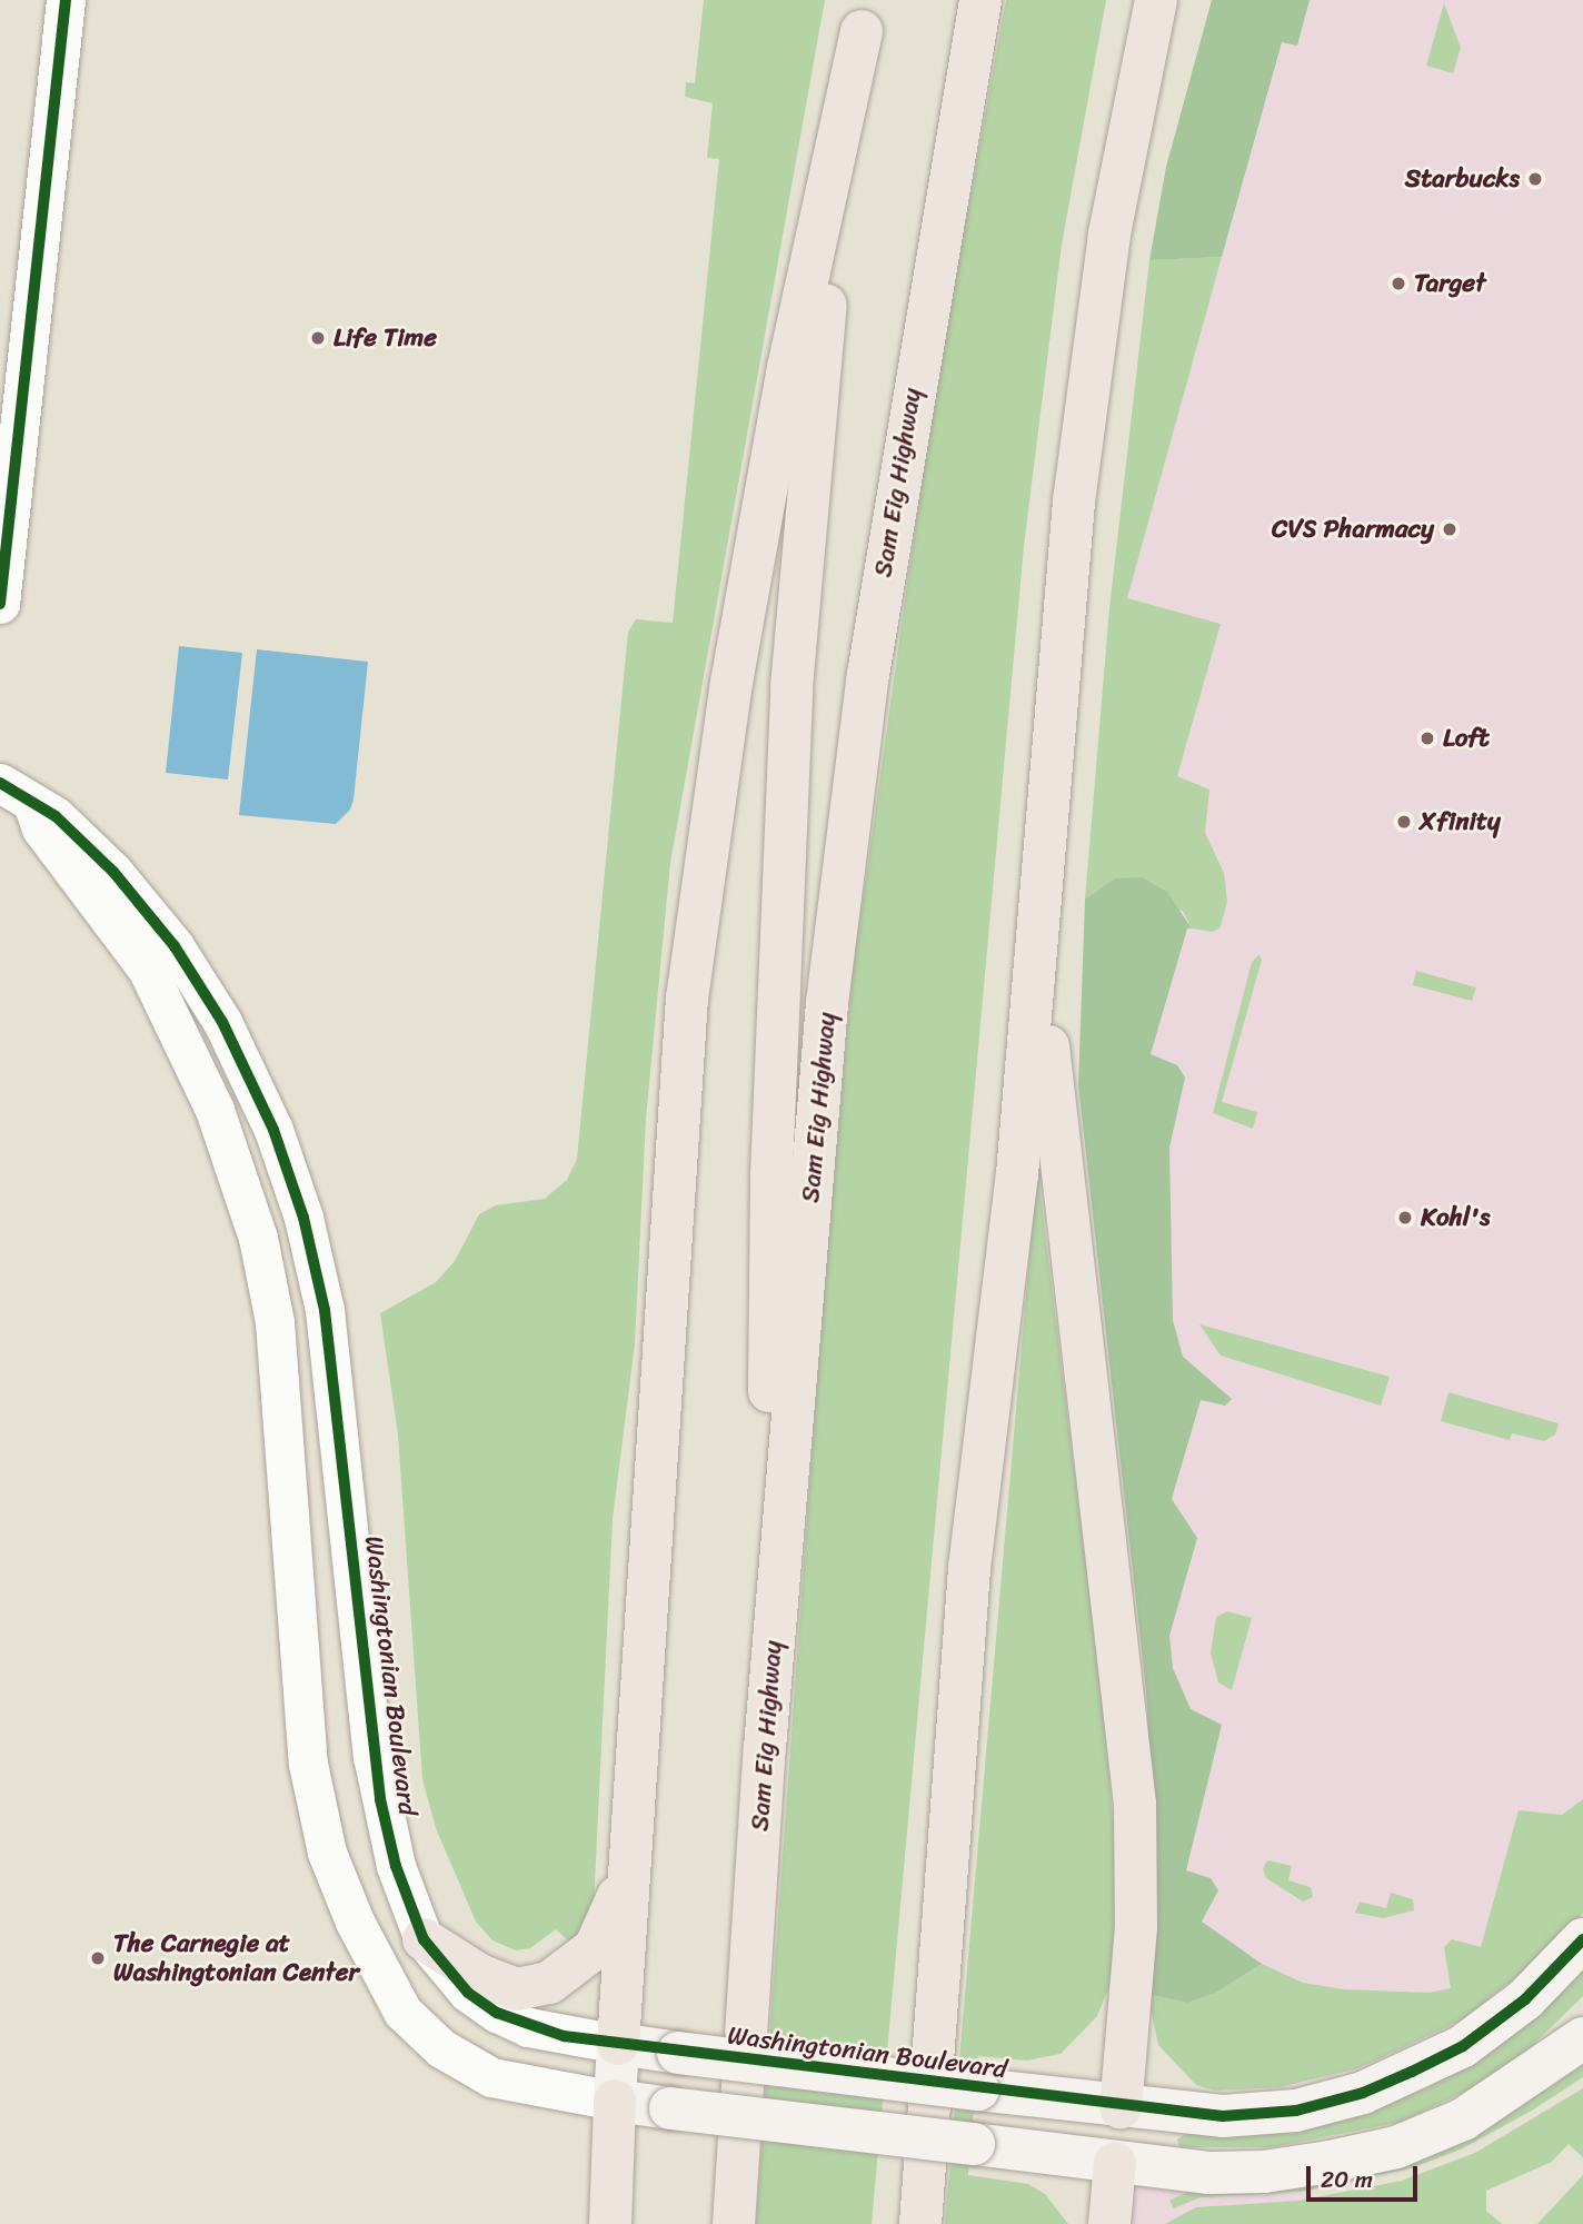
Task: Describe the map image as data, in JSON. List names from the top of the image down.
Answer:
{
  "streets": {
    "main road": ["Sam Eig Highway"],
    "street": ["Washingtonian Boulevard"]
  },
  "places": [
    "Starbucks",
    "Target",
    "Life Time",
    "CVS Pharmacy",
    "Loft",
    "Xfinity",
    "Kohl's",
    "The Carnegie at Washingtonian Center"
  ],
  "scale_bar": "20 m"
}
